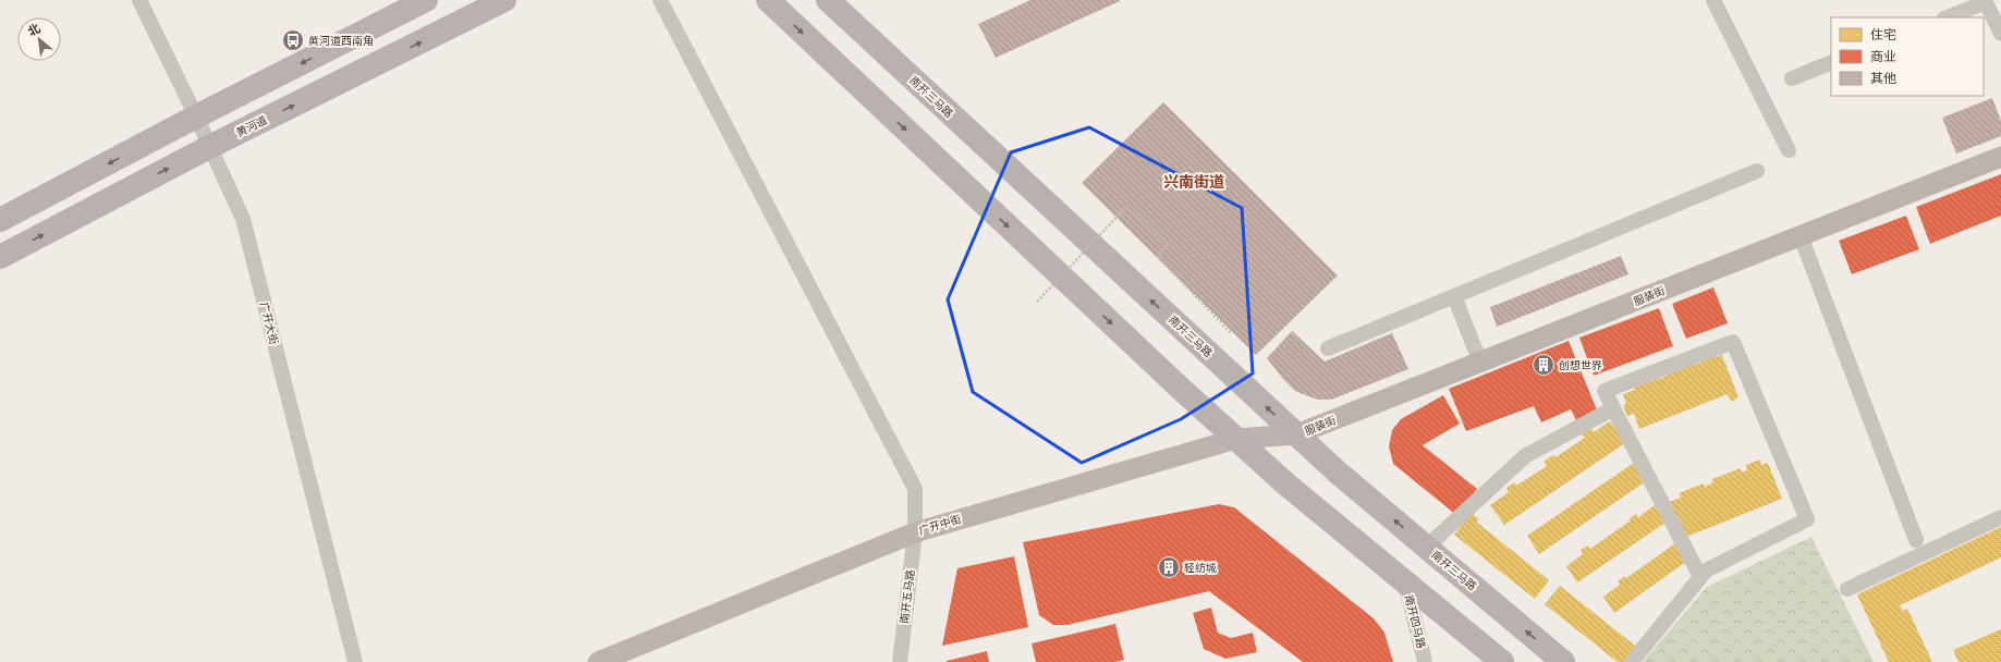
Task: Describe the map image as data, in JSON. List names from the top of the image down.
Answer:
{
  "streets": {
    "main road": ["南开三马路", "黄河道"],
    "street": [
      "服装街",
      "广开大街",
      "广开中街",
      "南开五马路",
      "南开四马路"
    ]
  },
  "crossings": [
    ["南开三马路", "服装街"],
    ["南开三马路", "广开中街"],
    ["黄河道", "广开大街"],
    ["服装街", "广开中街"],
    ["广开中街", "南开五马路"]
  ],
  "districts": ["兴南街道"],
  "places": {
    "bus stop": ["黄河道西南角"],
    "building": ["创想世界", "轻纺城"]
  },
  "legend": ["住宅", "商业", "其他"],
  "north": "top left"
}
